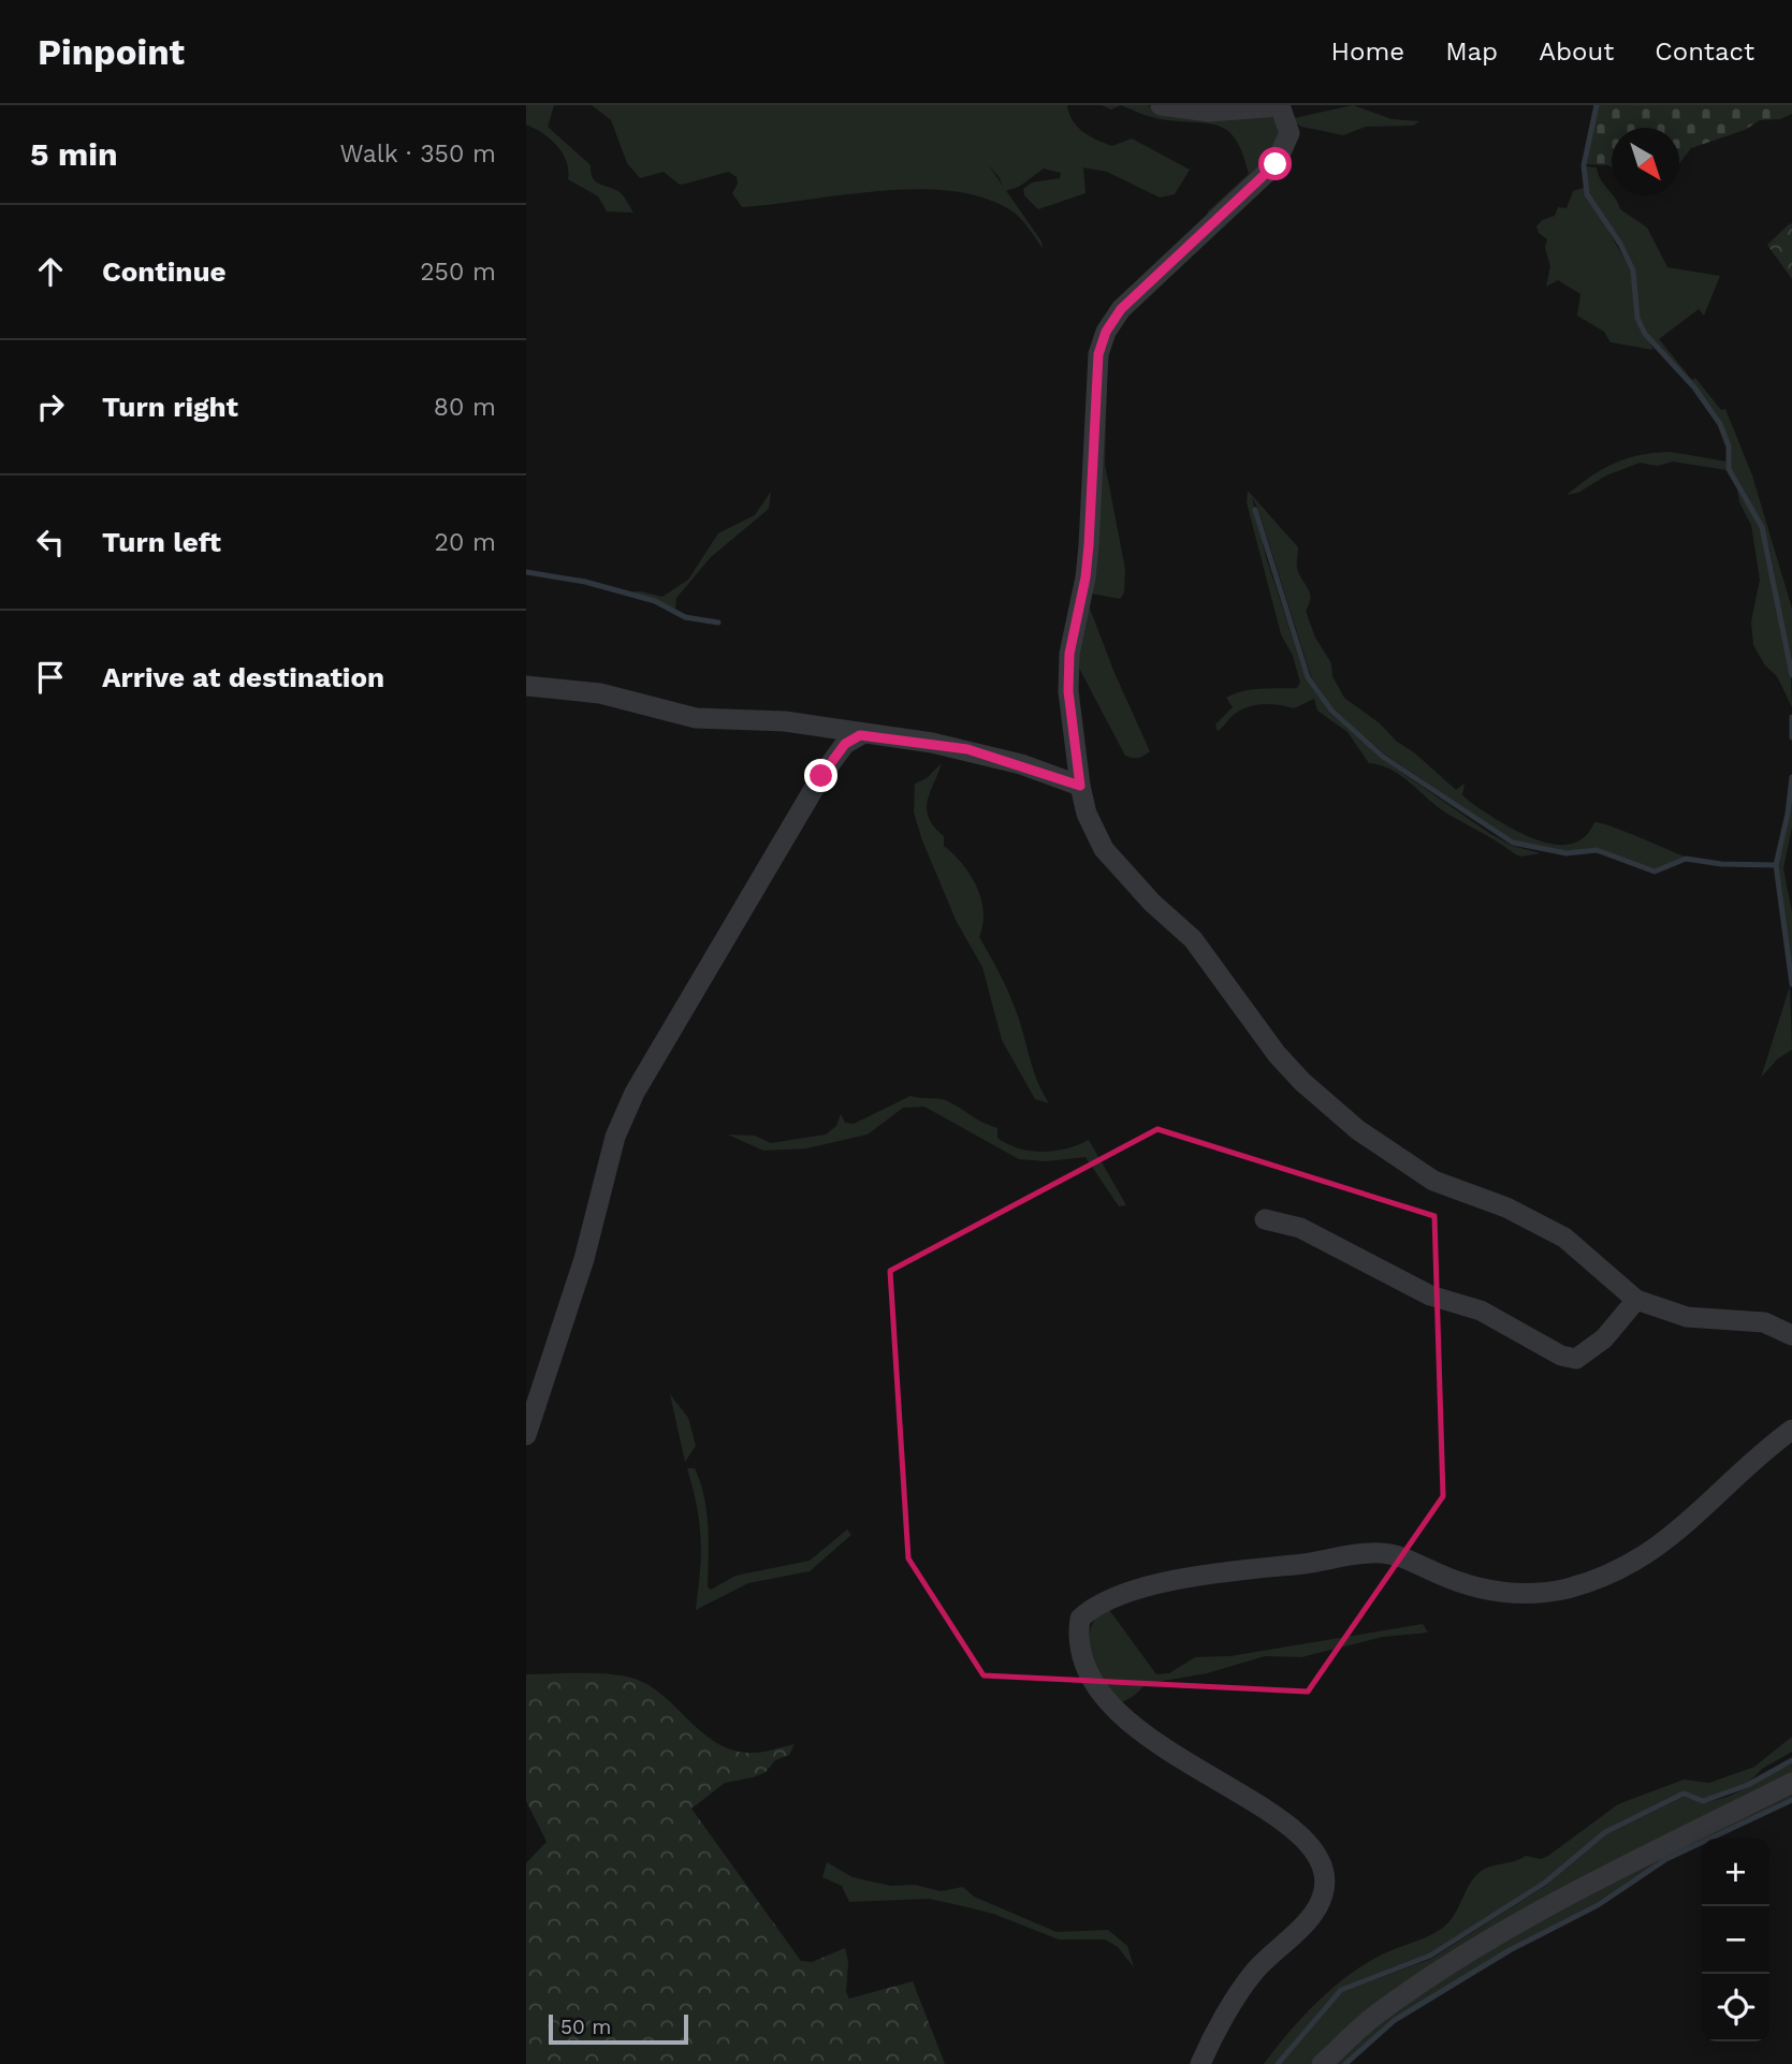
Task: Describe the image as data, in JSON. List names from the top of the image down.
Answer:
{
  "scale_bar": "50 m",
  "north": "bottom right",
  "page": {
    "header": "Pinpoint",
    "nav": [
      "Home",
      "Map",
      "About",
      "Contact"
    ],
    "heading": ["5 min", "Walk · 350 m"],
    "list": [
      ["Continue", "250 m"],
      ["Turn right", "80 m"],
      ["Turn left", "20 m"],
      "Arrive at destination"
    ],
    "map_buttons": ["+", "−"],
    "scale": "50 m"
  }
}
